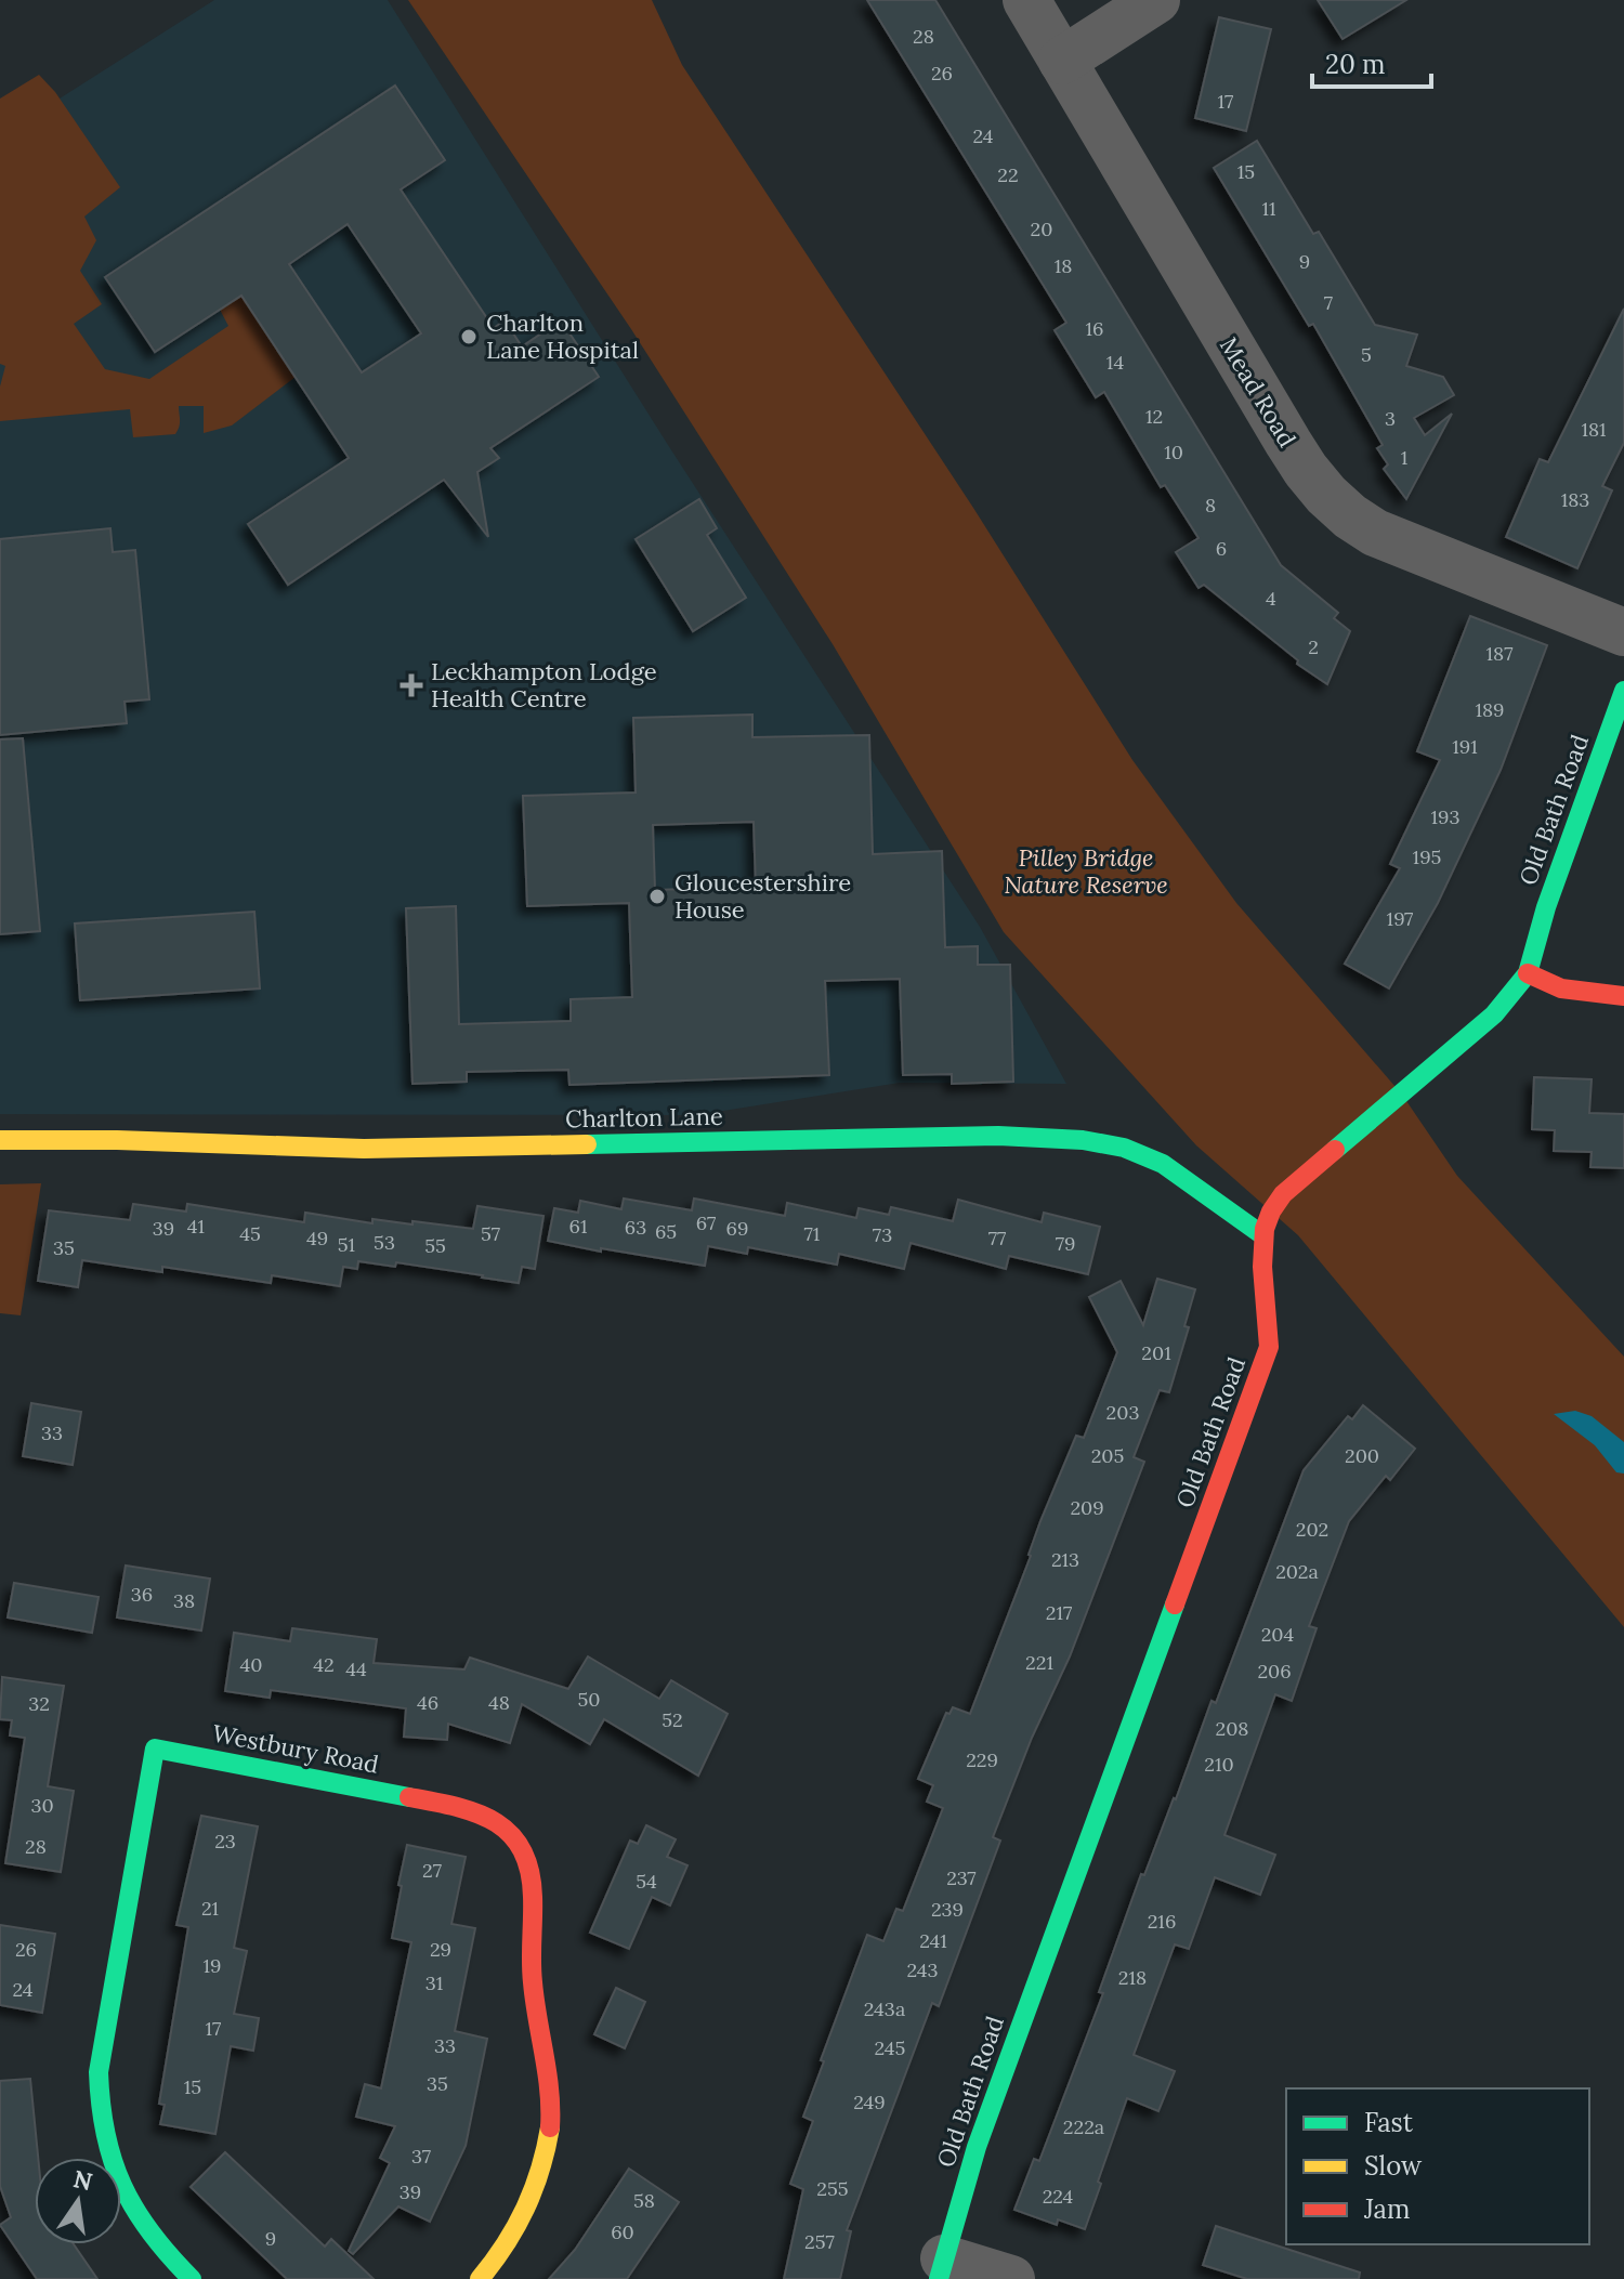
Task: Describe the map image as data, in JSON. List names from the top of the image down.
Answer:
{
  "streets": {
    "street": [
      "Mead Road",
      "Old Bath Road",
      "Charlton Lane",
      "Westbury Road"
    ]
  },
  "crossings": [
    ["Old Bath Road", "Charlton Lane"]
  ],
  "parks": ["Pilley Bridge Nature Reserve"],
  "places": {
    "other": ["Charlton Lane Hospital", "Gloucestershire House"],
    "health": ["Leckhampton Lodge Health Centre"]
  },
  "house_numbers": [
    "28",
    "26",
    "17",
    "24",
    "15",
    "22",
    "11",
    "20",
    "9",
    "18",
    "7",
    "16",
    "5",
    "14",
    "12",
    "3",
    "181",
    "10",
    "1",
    "183",
    "8",
    "6",
    "4",
    "2",
    "187",
    "189",
    "191",
    "193",
    "195",
    "197",
    "67",
    "41",
    "61",
    "63",
    "39",
    "69",
    "65",
    "45",
    "57",
    "71",
    "73",
    "49",
    "77",
    "53",
    "79",
    "51",
    "55",
    "35",
    "201",
    "203",
    "33",
    "205",
    "200",
    "209",
    "202",
    "213",
    "202a",
    "36",
    "38",
    "217",
    "204",
    "221",
    "40",
    "42",
    "44",
    "206",
    "50",
    "46",
    "48",
    "32",
    "52",
    "208",
    "229",
    "210",
    "30",
    "23",
    "28",
    "27",
    "237",
    "54",
    "21",
    "239",
    "216",
    "241",
    "26",
    "29",
    "19",
    "243",
    "218",
    "31",
    "24",
    "243a",
    "17",
    "33",
    "245",
    "35",
    "15",
    "249",
    "222a",
    "37",
    "255",
    "39",
    "224",
    "58",
    "60",
    "9",
    "257"
  ],
  "legend": ["Fast", "Slow", "Jam"],
  "scale_bar": "20 m",
  "north": "top"
}
